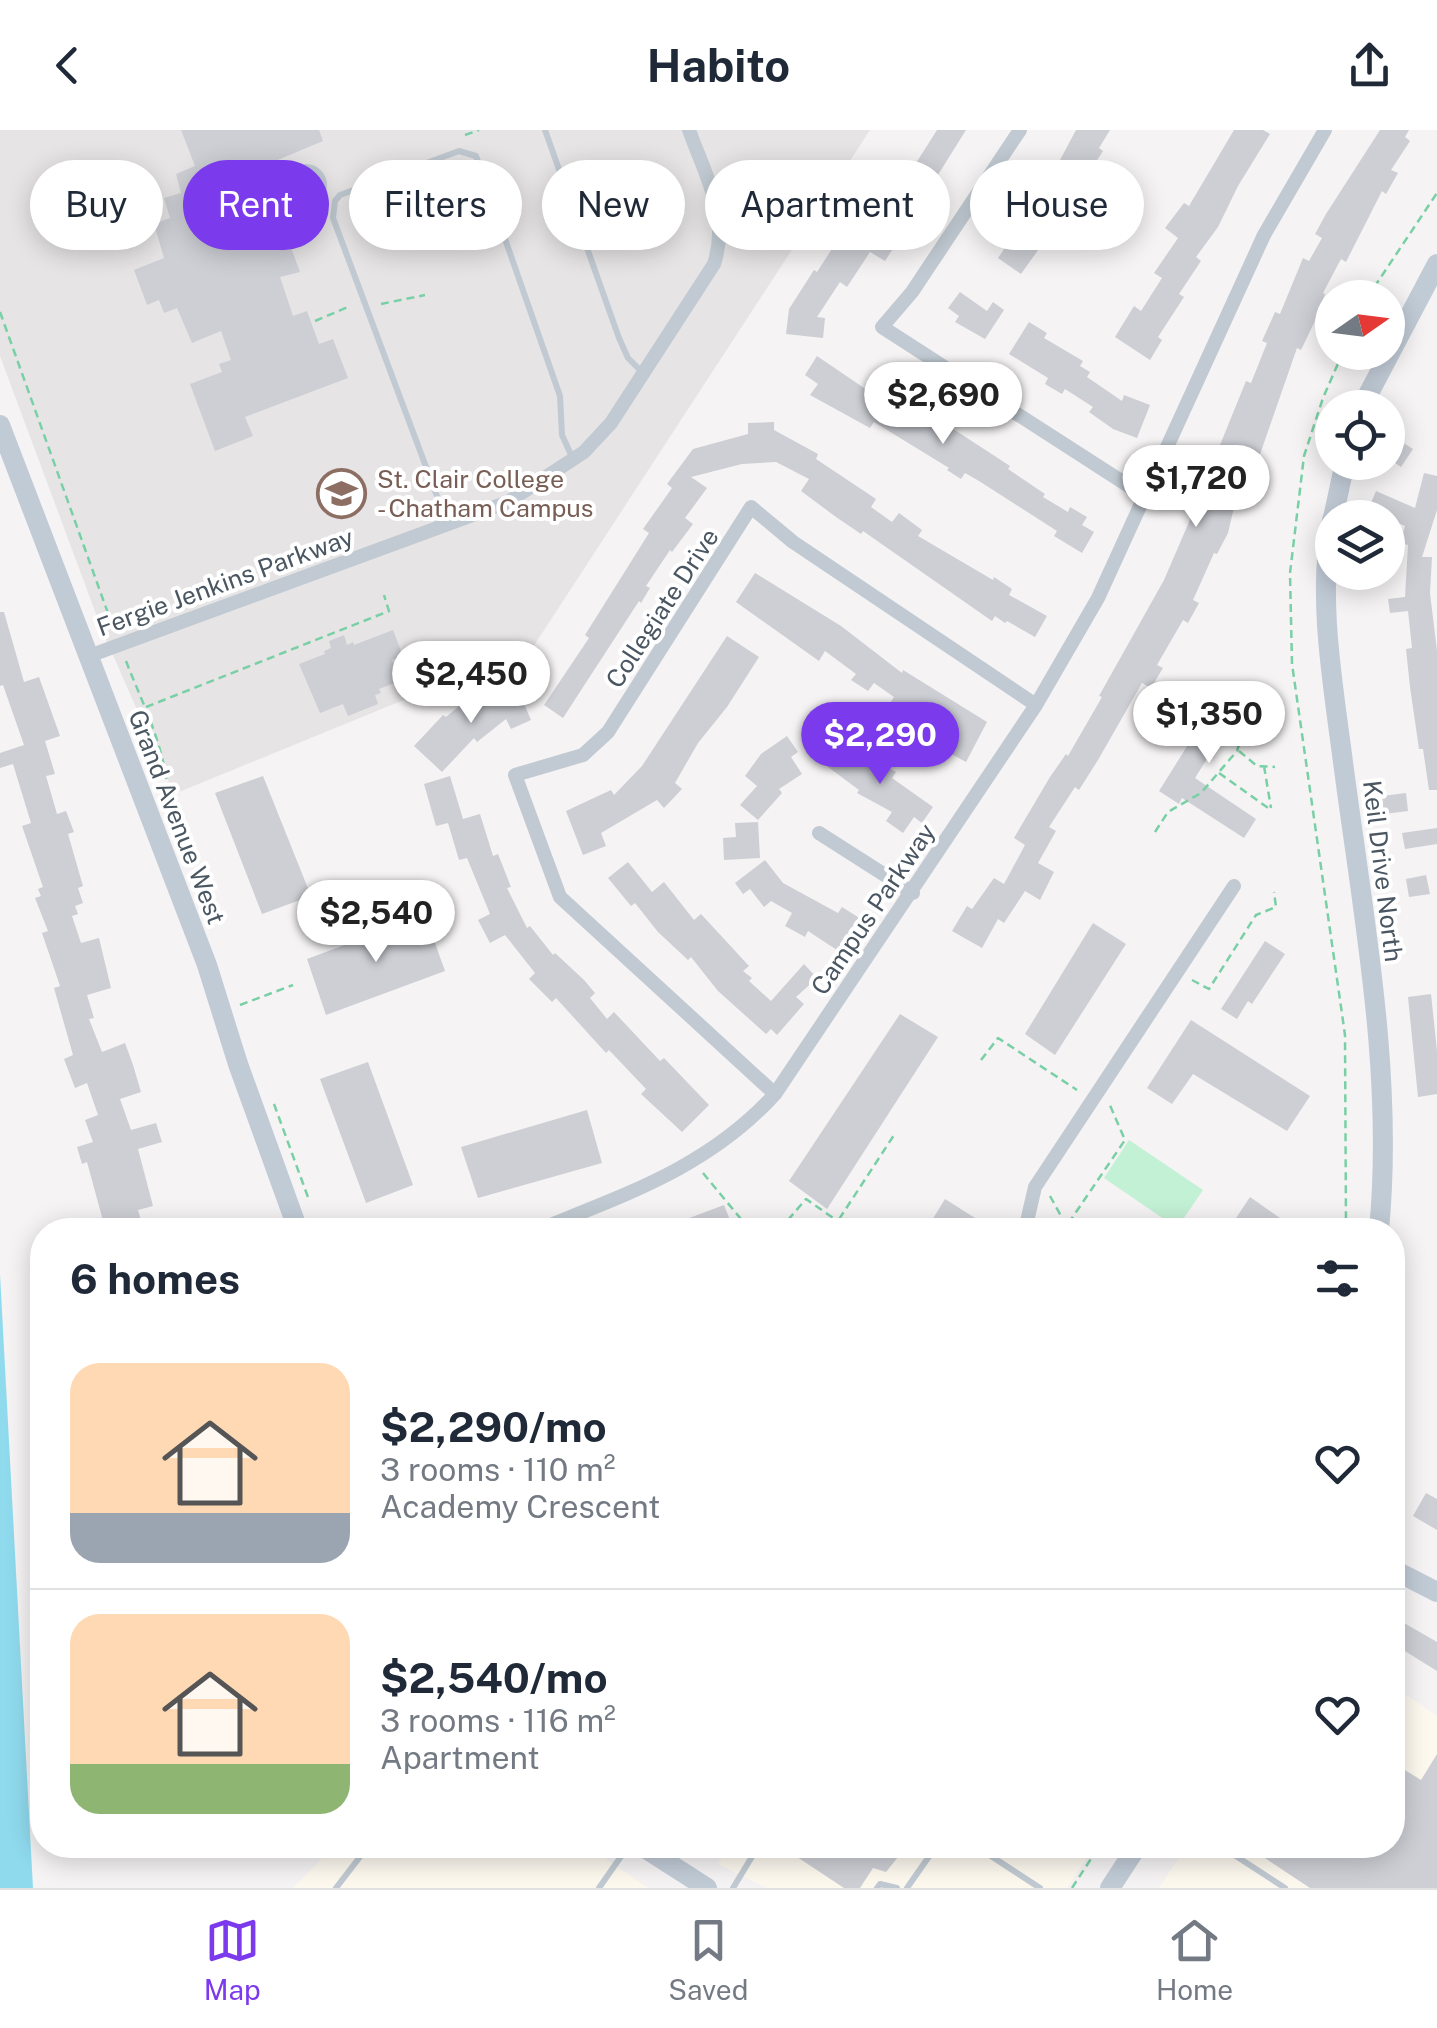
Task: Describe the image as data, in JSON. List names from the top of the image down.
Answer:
{
  "streets": {
    "street": [
      "Fergie Jenkins Parkway",
      "Collegiate Drive",
      "Grand Avenue West",
      "Keil Drive North",
      "Campus Parkway"
    ]
  },
  "crossings": [
    ["Fergie Jenkins Parkway", "Grand Avenue West"],
    ["Collegiate Drive", "Campus Parkway"]
  ],
  "places": {
    "school or university": ["St. Clair College - Chatham Campus"]
  },
  "north": "right",
  "page": {
    "header": "Habito",
    "chip": [
      "Buy",
      "Rent",
      "Filters",
      "New",
      "Apartment",
      "House"
    ],
    "price": [
      "$2,690",
      "$1,720",
      "$2,450",
      "$1,350",
      "$2,290",
      "$2,540"
    ],
    "heading": "6 homes",
    "list": [
      {
        "name": "$2,290/mo",
        "note": "3 rooms · 110 m² · Academy Crescent"
      },
      {
        "name": "$2,540/mo",
        "note": "3 rooms · 116 m² · Apartment"
      }
    ],
    "tabs": ["Map", "Saved", "Home"]
  }
}
